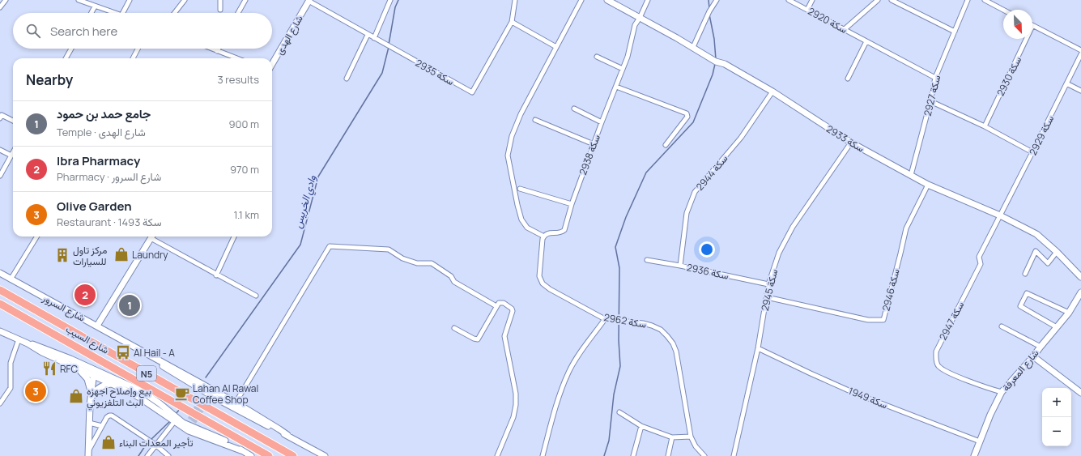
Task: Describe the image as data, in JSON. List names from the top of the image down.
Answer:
{
  "streets": {
    "highway": ["شارع السيب", "N5"],
    "street": [
      "سكة 2920",
      "شارع الهدى",
      "سكة 2935",
      "سكة 2930",
      "سكة 2927",
      "سكة 2929",
      "سكة 2933",
      "سكة 2938",
      "سكة 2944",
      "سكة 2936",
      "سكة 2945",
      "سكة 2946",
      "شارع السرور",
      "سكة 2962",
      "سكة 2947",
      "شارع المعرفة",
      "سكة 1949"
    ]
  },
  "crossings": [
    ["سكة 2920", "سكة 2927"],
    ["شارع الهدى", "سكة 2935"],
    ["سكة 2927", "سكة 2933"],
    ["سكة 2929", "سكة 2933"],
    ["سكة 2929", "سكة 2947"],
    ["سكة 2933", "سكة 2938"],
    ["سكة 2933", "سكة 2944"],
    ["سكة 2933", "سكة 2945"],
    ["سكة 2933", "سكة 2946"],
    ["سكة 2933", "سكة 2947"],
    ["سكة 2938", "سكة 2962"],
    ["سكة 2944", "سكة 2936"],
    ["سكة 2936", "سكة 2945"],
    ["سكة 2945", "سكة 2946"],
    ["سكة 2945", "سكة 1949"],
    ["سكة 2947", "شارع المعرفة"],
    ["شارع المعرفة", "سكة 1949"]
  ],
  "water": ["وادي الخريس"],
  "places": {
    "shop": ["Laundry", "بيع وإصلاح اجهزه البث التلفزيوني", "تأجير المعدات البناء"],
    "building": ["مركز تاول للسيارات"],
    "bus stop": ["Al Hail - A"],
    "restaurant": ["RFC"],
    "cafe": ["Lahan Al Rawal Coffee Shop"]
  },
  "north": "bottom right",
  "page": {
    "search": "Search here",
    "heading": ["Nearby", "3 results"],
    "list": [
      {
        "mark": "1",
        "name": "جامع حمد بن حمود",
        "note": "Temple · شارع الهدى",
        "value": "900 m"
      },
      {
        "mark": "2",
        "name": "Ibra Pharmacy",
        "note": "Pharmacy · شارع السرور",
        "value": "970 m"
      },
      {
        "mark": "3",
        "name": "Olive Garden",
        "note": "Restaurant · سكة 1493",
        "value": "1.1 km"
      }
    ],
    "pins": ["2", "1", "3"],
    "map_buttons": ["+", "−"]
  }
}
